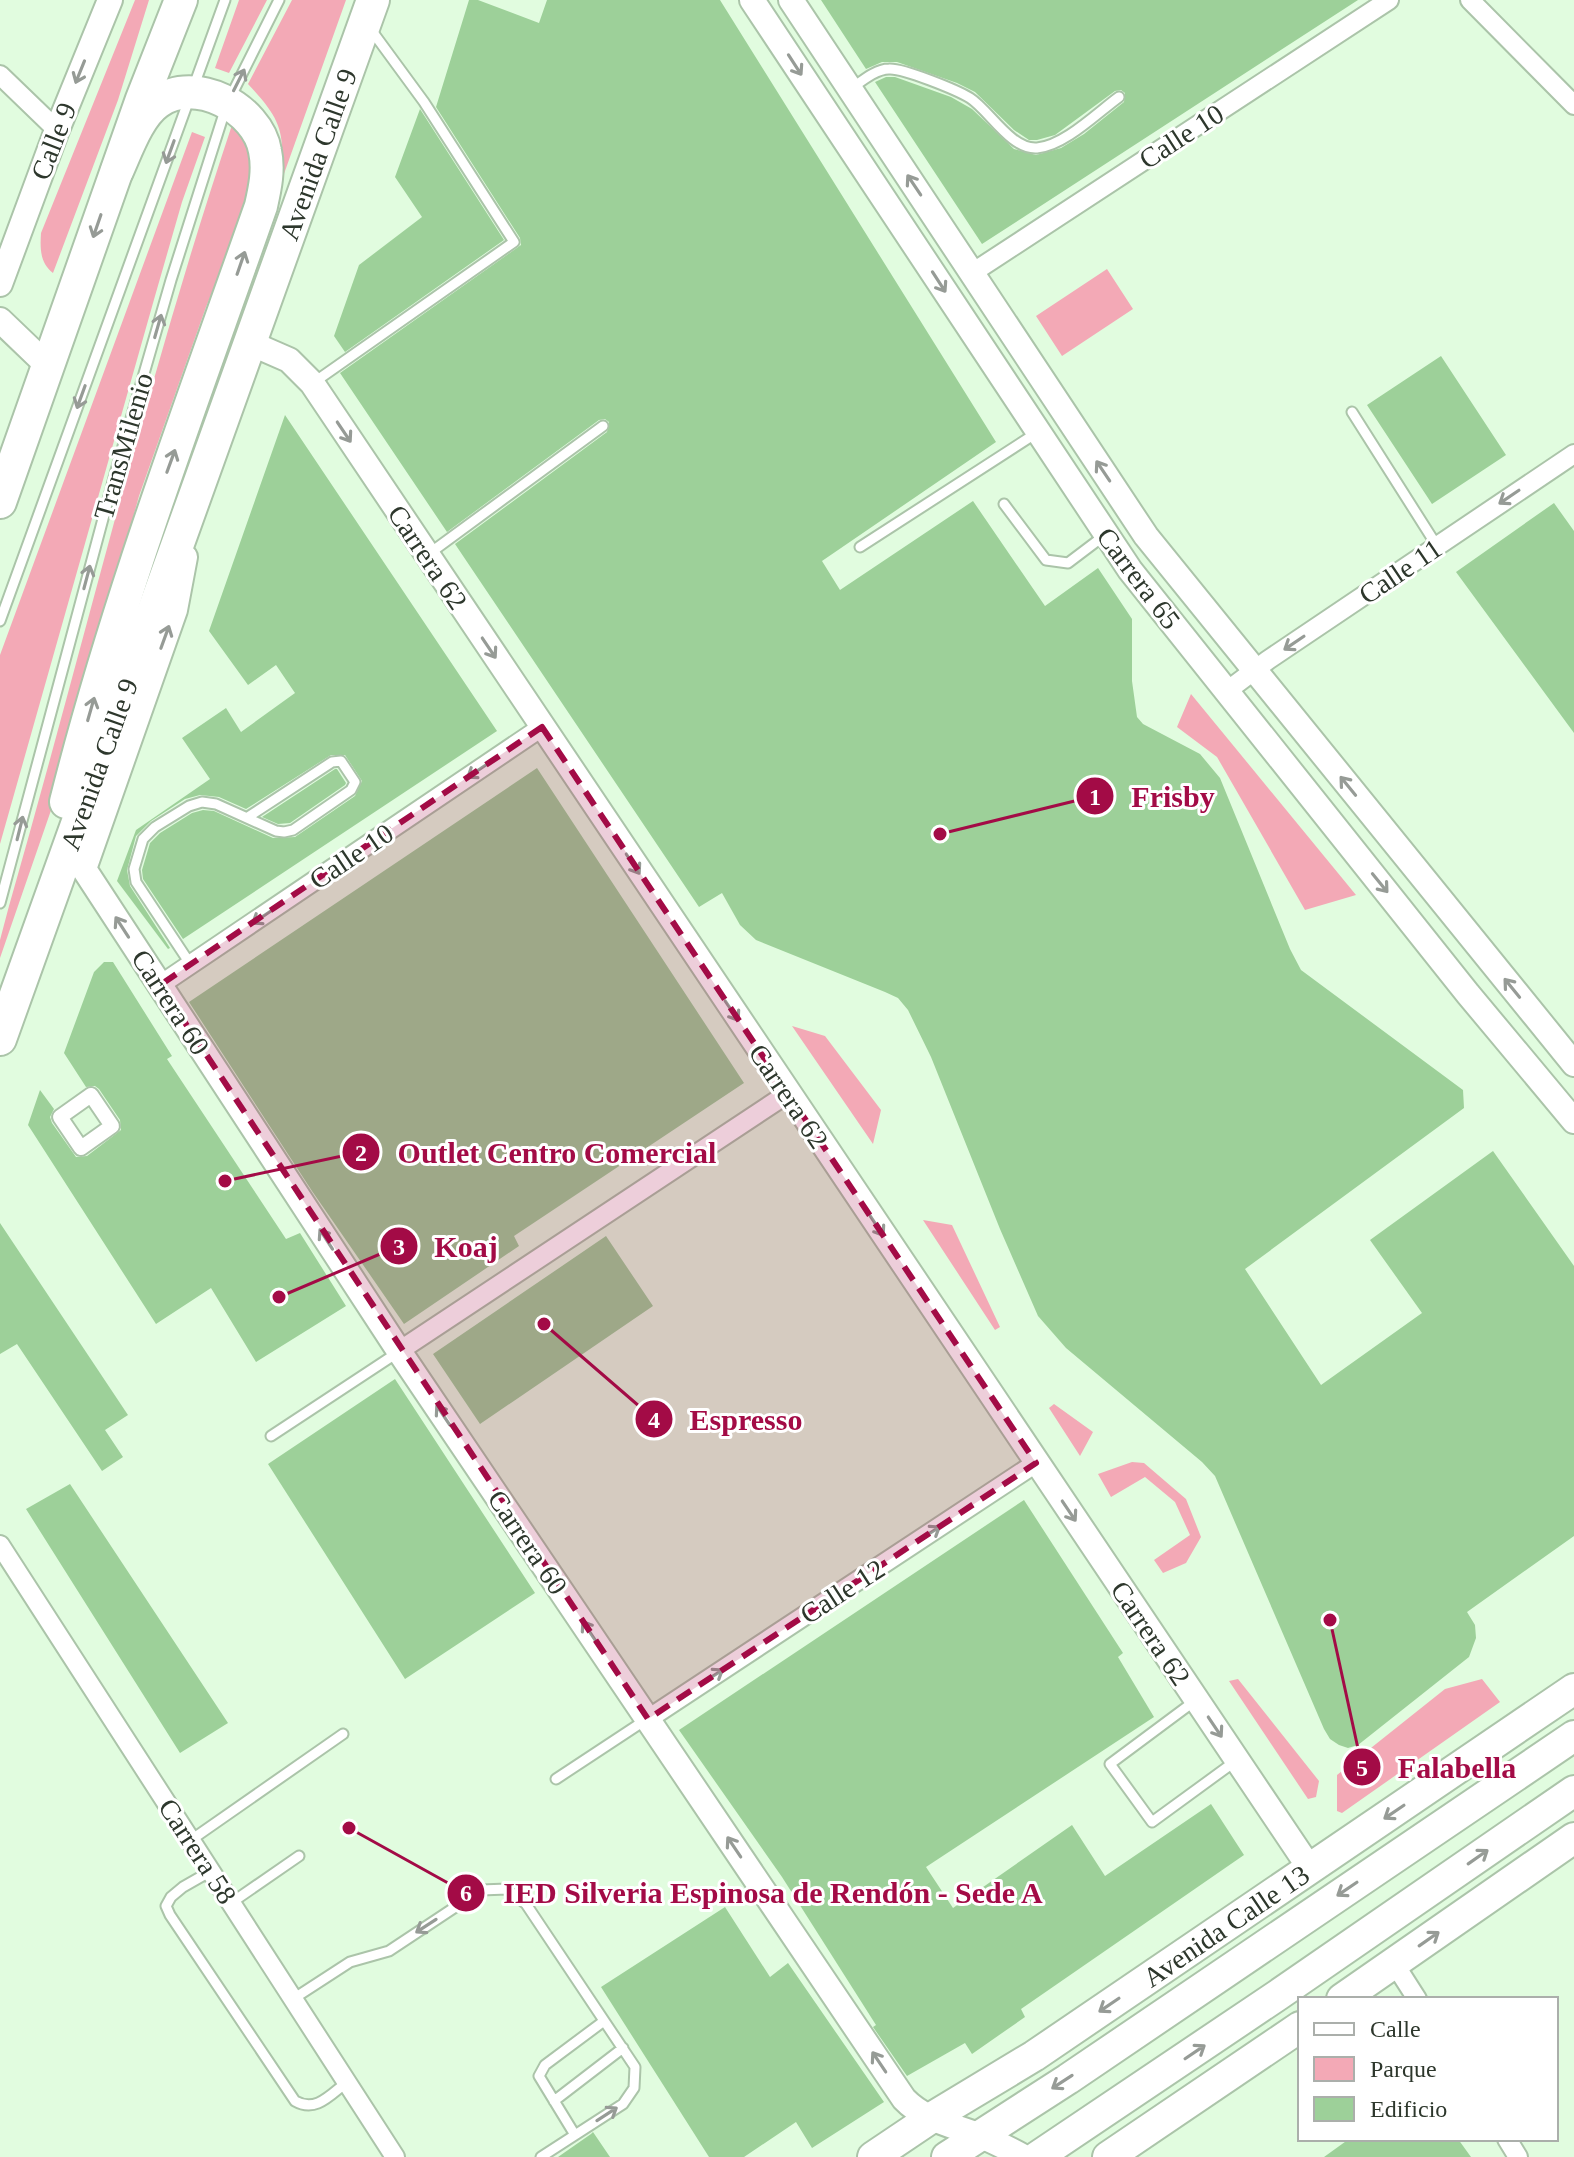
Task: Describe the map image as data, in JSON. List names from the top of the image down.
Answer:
{
  "streets": {
    "highway": ["Avenida Calle 9"],
    "main road": ["Avenida Calle 13"],
    "street": [
      "Calle 10",
      "Calle 9",
      "Carrera 62",
      "Calle 11",
      "Carrera 65",
      "Carrera 60",
      "Calle 12",
      "Carrera 58"
    ],
    "lane": ["TransMilenio"]
  },
  "crossings": [
    ["Calle 10", "Carrera 62"],
    ["Calle 10", "Carrera 65"],
    ["Calle 10", "Carrera 60"],
    ["Avenida Calle 9", "Carrera 62"],
    ["Avenida Calle 9", "Carrera 60"],
    ["Carrera 62", "Calle 12"],
    ["Carrera 62", "Avenida Calle 13"],
    ["Calle 11", "Carrera 65"],
    ["Carrera 60", "Calle 12"],
    ["Carrera 60", "Avenida Calle 13"]
  ],
  "one_way": [
    "Calle 10",
    "Calle 9",
    "Carrera 62",
    "Calle 11",
    "Carrera 60",
    "Calle 12"
  ],
  "places": [
    "Frisby",
    "Outlet Centro Comercial",
    "Koaj",
    "Espresso",
    "Falabella",
    "IED Silveria Espinosa de Rendón - Sede A"
  ],
  "legend": ["Calle", "Parque", "Edificio"]
}
